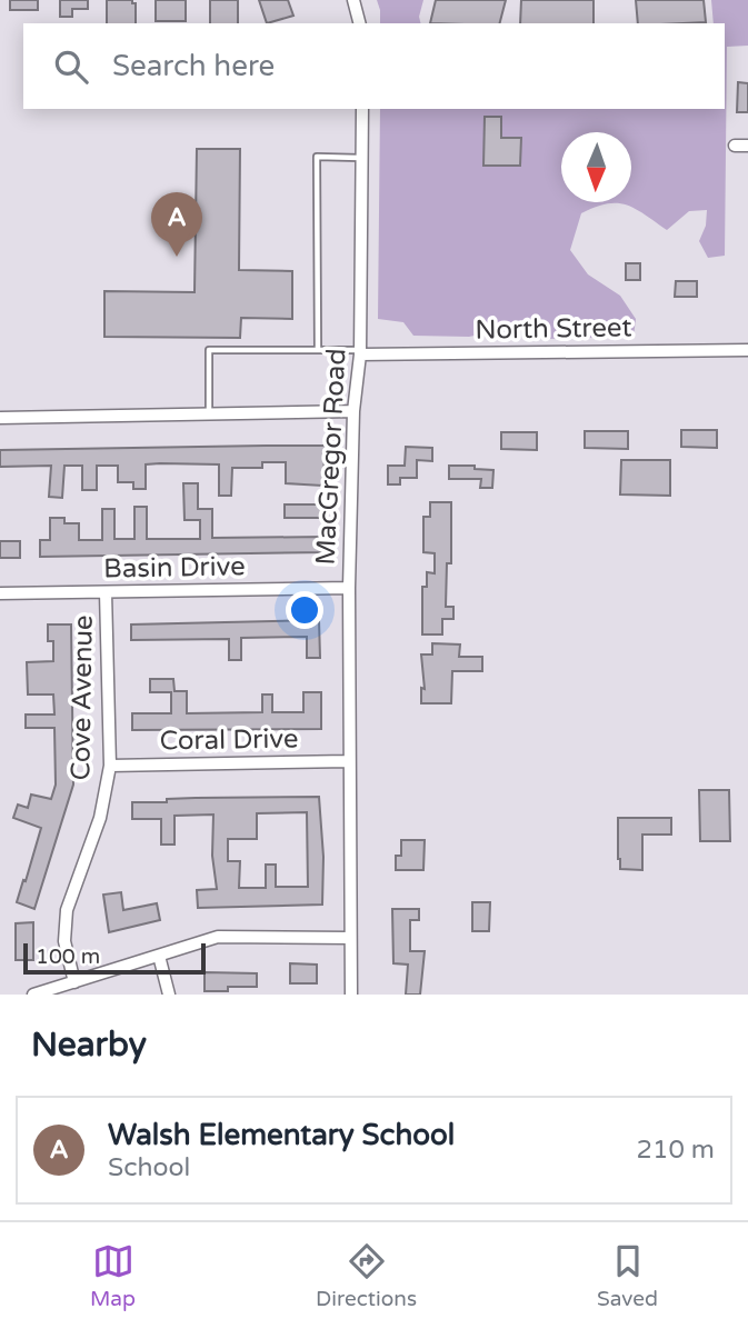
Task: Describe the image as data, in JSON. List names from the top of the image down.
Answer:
{
  "streets": {
    "street": [
      "North Street",
      "MacGregor Road",
      "Basin Drive",
      "Cove Avenue",
      "Coral Drive"
    ]
  },
  "crossings": [
    ["North Street", "MacGregor Road"],
    ["MacGregor Road", "Basin Drive"],
    ["MacGregor Road", "Coral Drive"],
    ["Basin Drive", "Cove Avenue"],
    ["Cove Avenue", "Coral Drive"]
  ],
  "scale_bar": "100 m",
  "north": "bottom",
  "page": {
    "search": "Search here",
    "pins": "A",
    "scale": "100 m",
    "heading": "Nearby",
    "list": [
      {
        "mark": "A",
        "name": "Walsh Elementary School",
        "note": "School",
        "value": "210 m"
      }
    ],
    "nav": ["Map", "Directions", "Saved"]
  }
}
